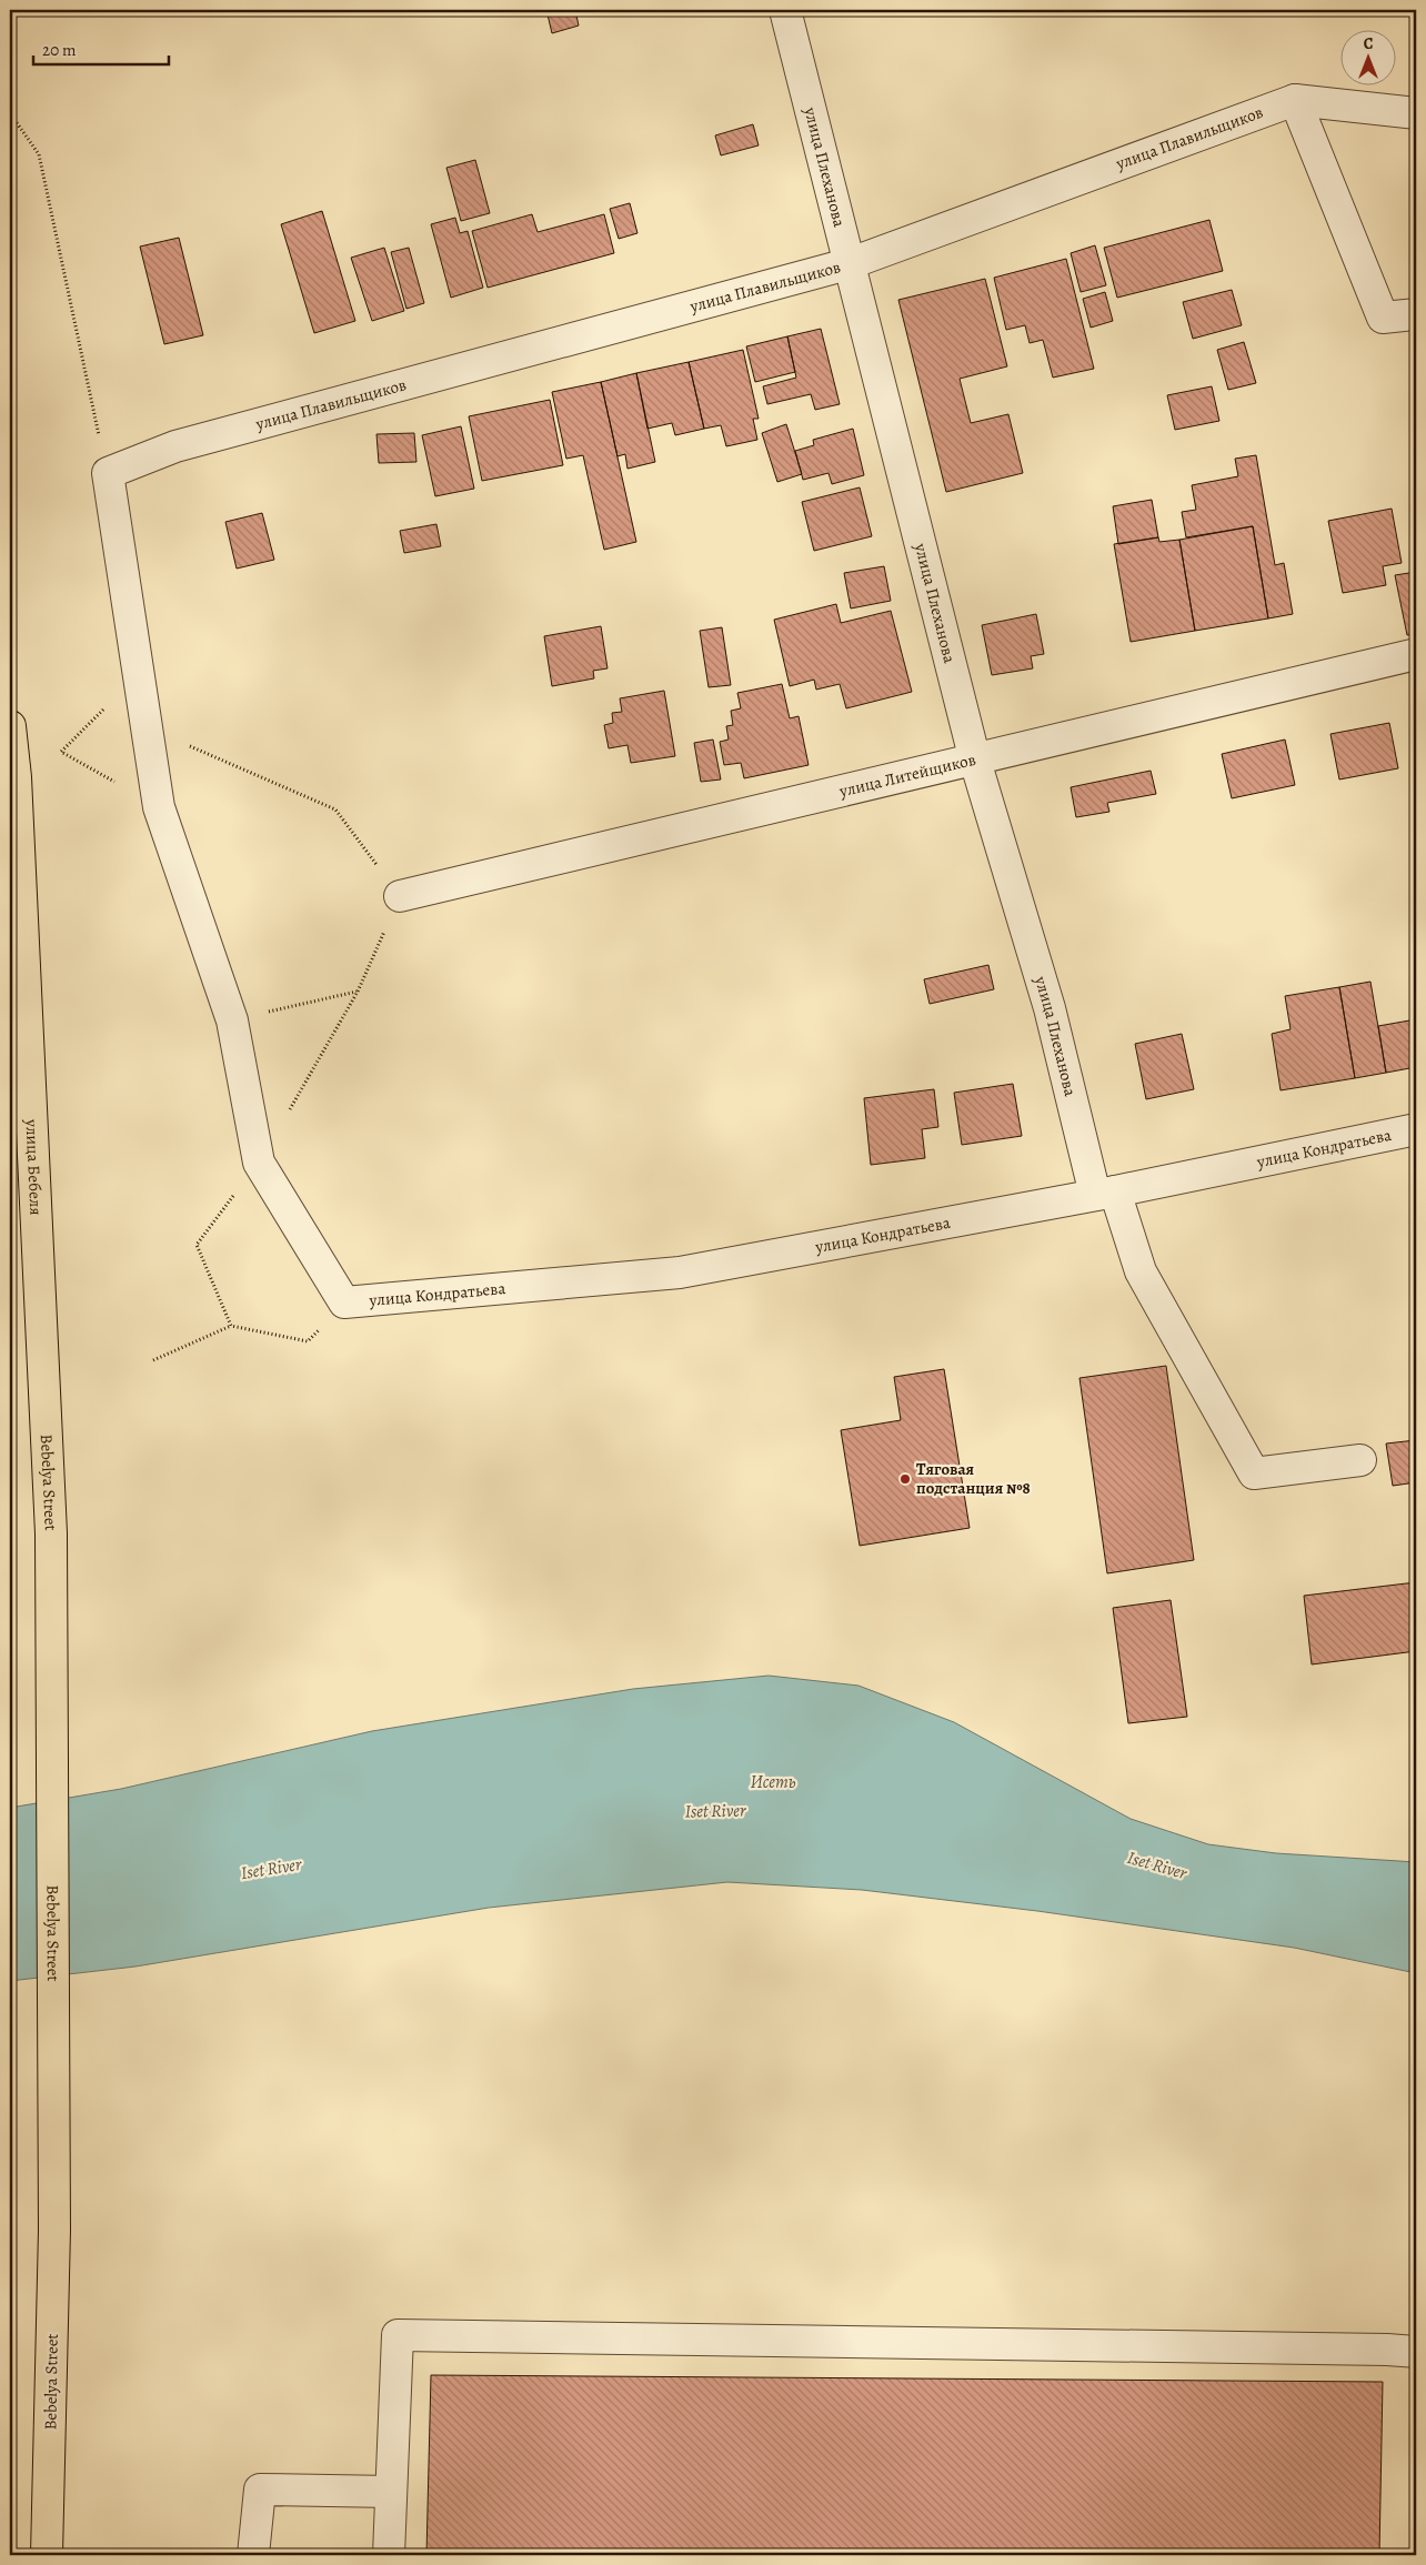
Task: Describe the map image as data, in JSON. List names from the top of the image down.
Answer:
{
  "streets": {
    "main road": ["улица Бебеля", "Bebelya Street"],
    "street": [
      "улица Плавильщиков",
      "улица Плеханова",
      "улица Литейщиков",
      "улица Кондратьева"
    ]
  },
  "crossings": [
    ["улица Плавильщиков", "улица Плеханова"],
    ["улица Плеханова", "улица Литейщиков"],
    ["улица Плеханова", "улица Кондратьева"],
    ["улица Бебеля", "Bebelya Street"]
  ],
  "water": ["Исеть", "Iset River"],
  "places": ["Тяговая подстанция №8"],
  "scale_bar": "20 m",
  "north": "top"
}
